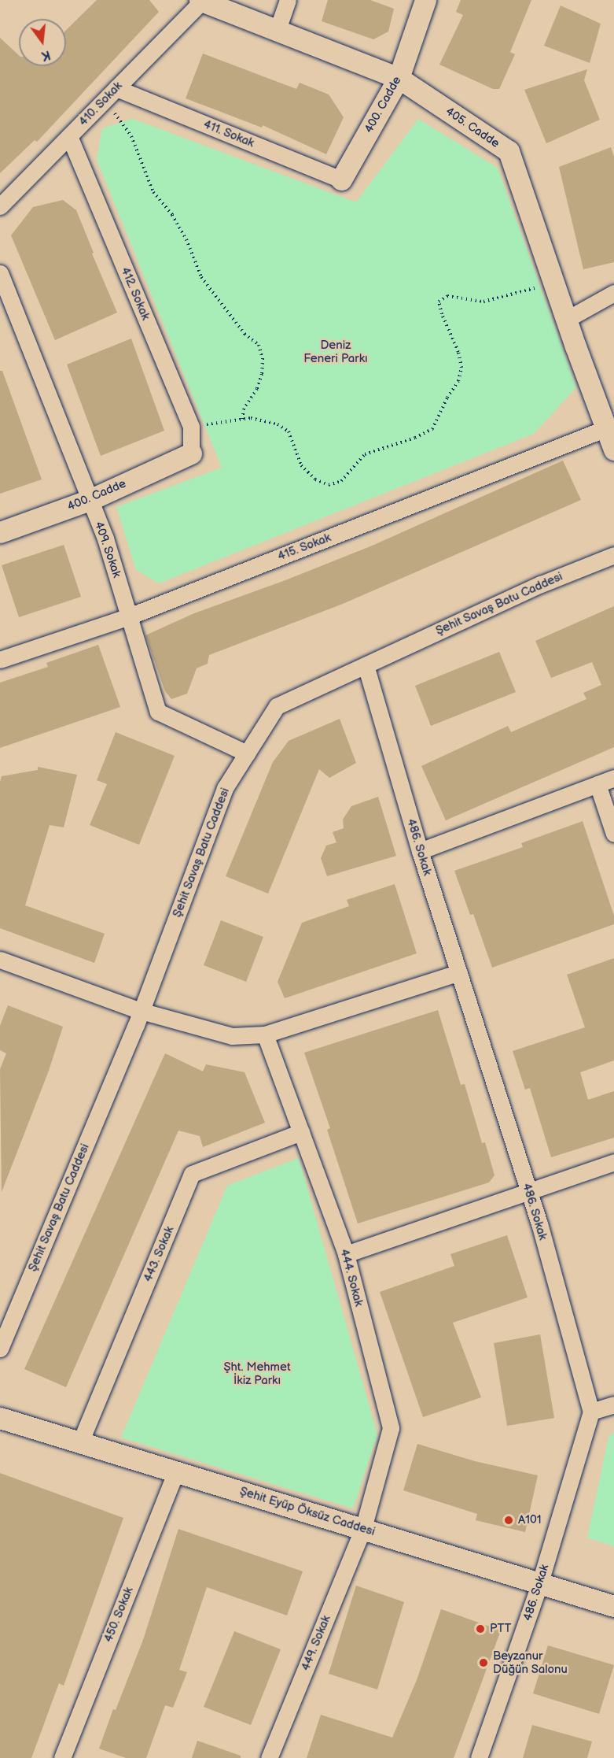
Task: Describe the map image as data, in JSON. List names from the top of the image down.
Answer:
{
  "streets": {
    "street": [
      "410. Sokak",
      "400. Cadde",
      "405. Cadde",
      "411. Sokak",
      "412. Sokak",
      "415. Sokak",
      "409. Sokak",
      "Şehit Savaş Batu Caddesi",
      "486. Sokak",
      "443. Sokak",
      "444. Sokak",
      "Şehit Eyüp Öksüz Caddesi",
      "450. Sokak",
      "449. Sokak"
    ]
  },
  "crossings": [
    ["410. Sokak", "405. Cadde"],
    ["410. Sokak", "411. Sokak"],
    ["410. Sokak", "412. Sokak"],
    ["400. Cadde", "405. Cadde"],
    ["400. Cadde", "411. Sokak"],
    ["400. Cadde", "412. Sokak"],
    ["400. Cadde", "409. Sokak"],
    ["405. Cadde", "415. Sokak"],
    ["415. Sokak", "409. Sokak"],
    ["409. Sokak", "Şehit Savaş Batu Caddesi"],
    ["Şehit Savaş Batu Caddesi", "486. Sokak"],
    ["486. Sokak", "Şehit Eyüp Öksüz Caddesi"],
    ["443. Sokak", "444. Sokak"],
    ["443. Sokak", "Şehit Eyüp Öksüz Caddesi"],
    ["444. Sokak", "Şehit Eyüp Öksüz Caddesi"],
    ["444. Sokak", "449. Sokak"],
    ["Şehit Eyüp Öksüz Caddesi", "450. Sokak"],
    ["Şehit Eyüp Öksüz Caddesi", "449. Sokak"]
  ],
  "parks": ["Deniz Feneri Parkı", "Şht. Mehmet İkiz Parkı"],
  "places": ["A101", "PTT", "Beyzanur Düğün Salonu"],
  "north": "bottom"
}
